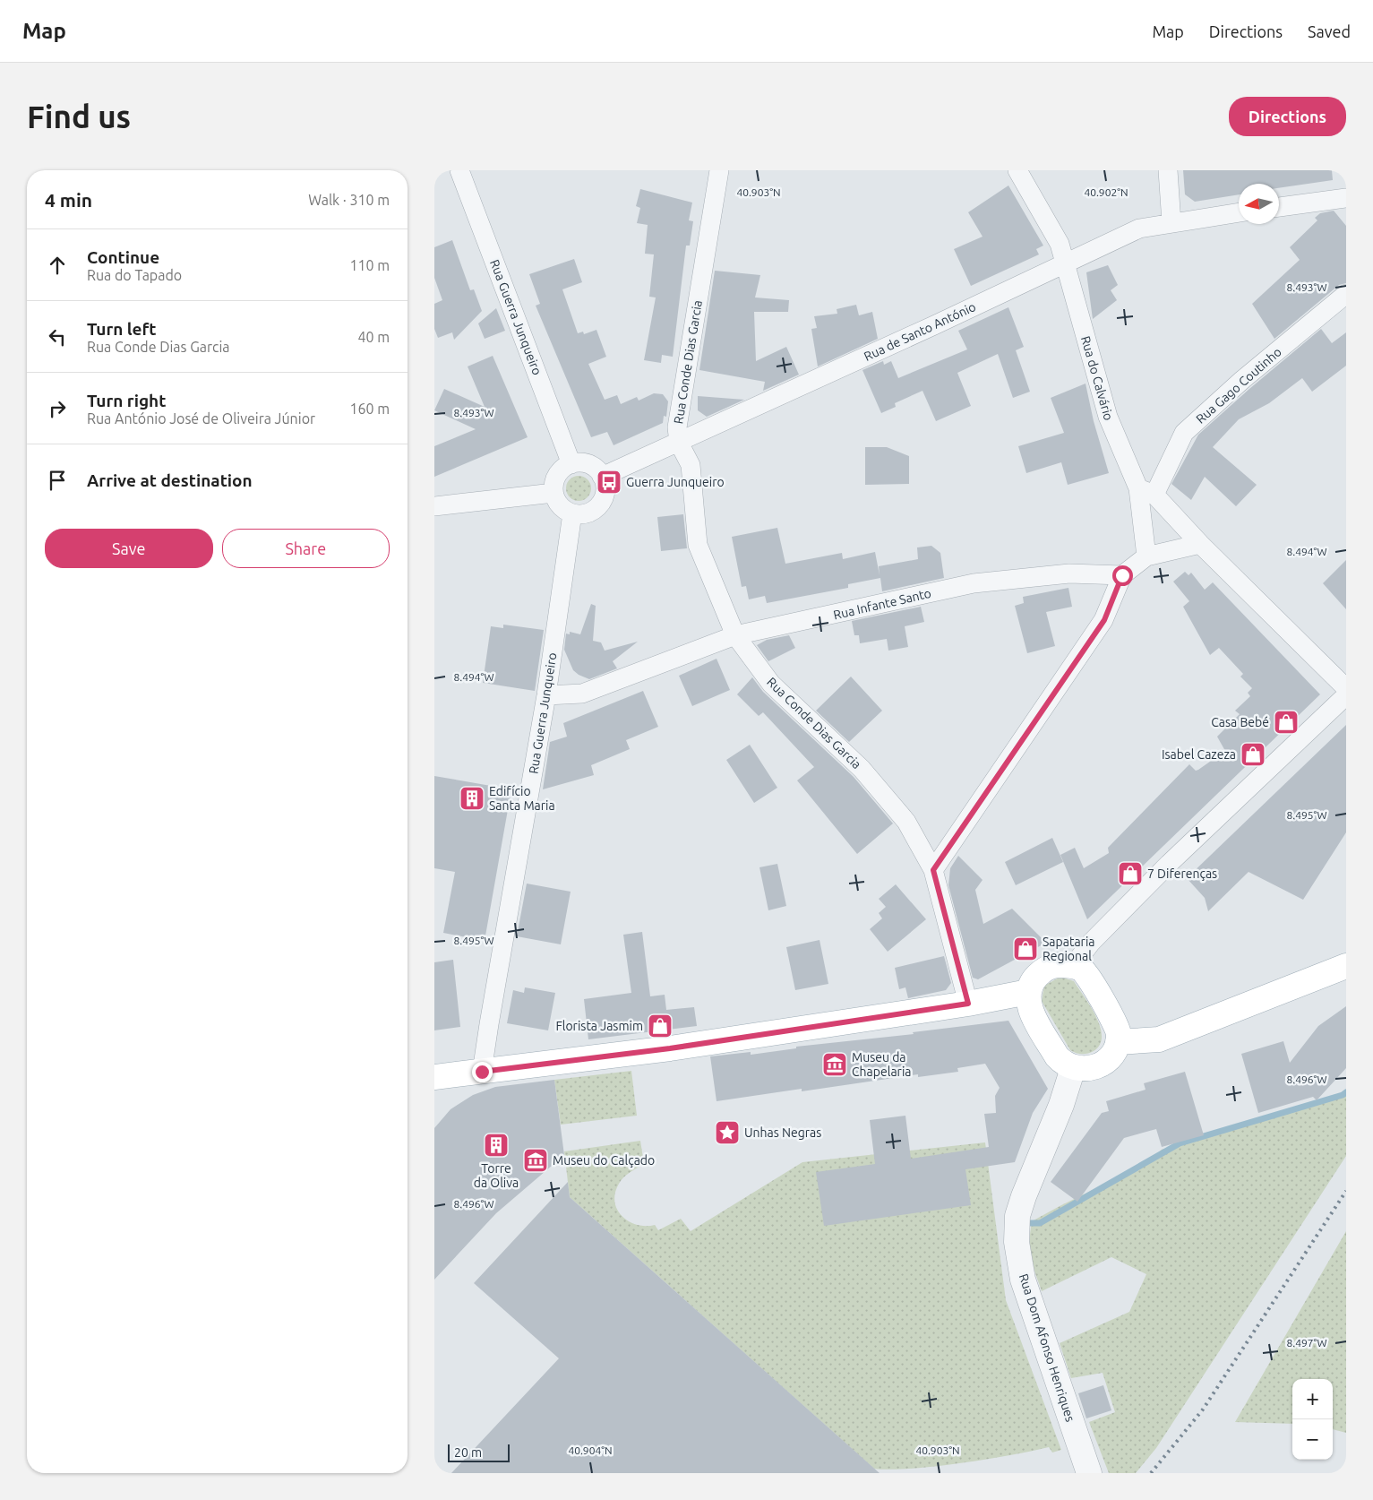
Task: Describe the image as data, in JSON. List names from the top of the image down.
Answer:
{
  "streets": {
    "street": [
      "Rua Guerra Junqueiro",
      "Rua de Santo António",
      "Rua Conde Dias Garcia",
      "Rua do Calvário",
      "Rua Gago Coutinho",
      "Rua Infante Santo",
      "Rua Dom Afonso Henriques"
    ]
  },
  "crossings": [
    ["Rua Guerra Junqueiro", "Rua de Santo António"],
    ["Rua Guerra Junqueiro", "Rua Infante Santo"],
    ["Rua de Santo António", "Rua Conde Dias Garcia"],
    ["Rua de Santo António", "Rua do Calvário"],
    ["Rua Conde Dias Garcia", "Rua Infante Santo"],
    ["Rua do Calvário", "Rua Gago Coutinho"]
  ],
  "places": {
    "bus stop": ["Guerra Junqueiro"],
    "shop": [
      "Casa Bebé",
      "Isabel Cazeza",
      "7 Diferenças",
      "Sapataria Regional",
      "Florista Jasmim"
    ],
    "building": ["Edifício Santa Maria", "Torre da Oliva"],
    "museum": ["Museu da Chapelaria", "Museu do Calçado"],
    "place": ["Unhas Negras"]
  },
  "scale_bar": "20 m",
  "north": "left",
  "page": {
    "header": "Map",
    "nav": ["Map", "Directions", "Saved"],
    "buttons": [
      "Directions",
      ["Save", "Share"]
    ],
    "title": "Find us",
    "heading": ["4 min", "Walk · 310 m"],
    "list": [
      ["Continue", "Rua do Tapado", "110 m"],
      ["Turn left", "Rua Conde Dias Garcia", "40 m"],
      ["Turn right", "Rua António José de Oliveira Júnior", "160 m"],
      "Arrive at destination"
    ],
    "map_buttons": ["+", "−"],
    "scale": "20 m"
  },
  "coordinates": [
    "40.903°N",
    "40.902°N",
    "8.493°W",
    "8.494°W",
    "8.495°W",
    "8.496°W",
    "8.497°W",
    "40.904°N"
  ]
}
